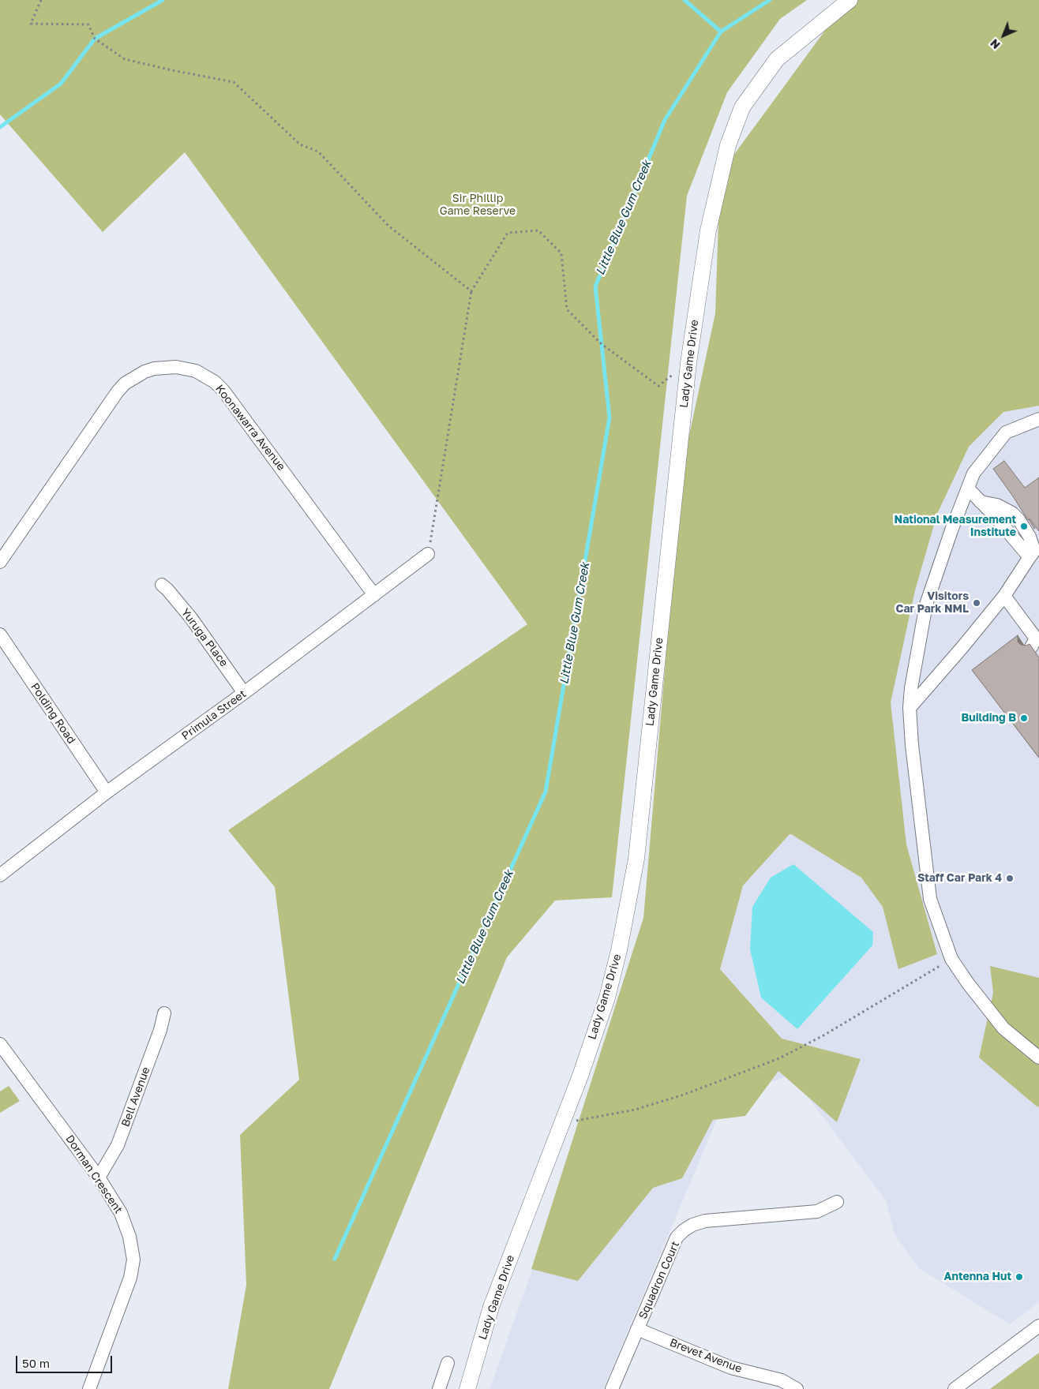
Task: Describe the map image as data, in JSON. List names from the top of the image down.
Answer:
{
  "streets": {
    "main road": ["Lady Game Drive"],
    "street": [
      "Koonawarra Avenue",
      "Yuruga Place",
      "Polding Road",
      "Primula Street",
      "Bell Avenue",
      "Dorman Crescent",
      "Squadron Court",
      "Brevet Avenue"
    ]
  },
  "crossings": [
    ["Koonawarra Avenue", "Primula Street"],
    ["Yuruga Place", "Primula Street"],
    ["Polding Road", "Primula Street"],
    ["Bell Avenue", "Dorman Crescent"],
    ["Squadron Court", "Brevet Avenue"]
  ],
  "water": ["Little Blue Gum Creek"],
  "parks": ["Sir Phillip Game Reserve"],
  "places": [
    "National Measurement Institute",
    "Visitors Car Park NML",
    "Building B",
    "Staff Car Park 4",
    "Antenna Hut"
  ],
  "scale_bar": "50 m",
  "north": "bottom left"
}
